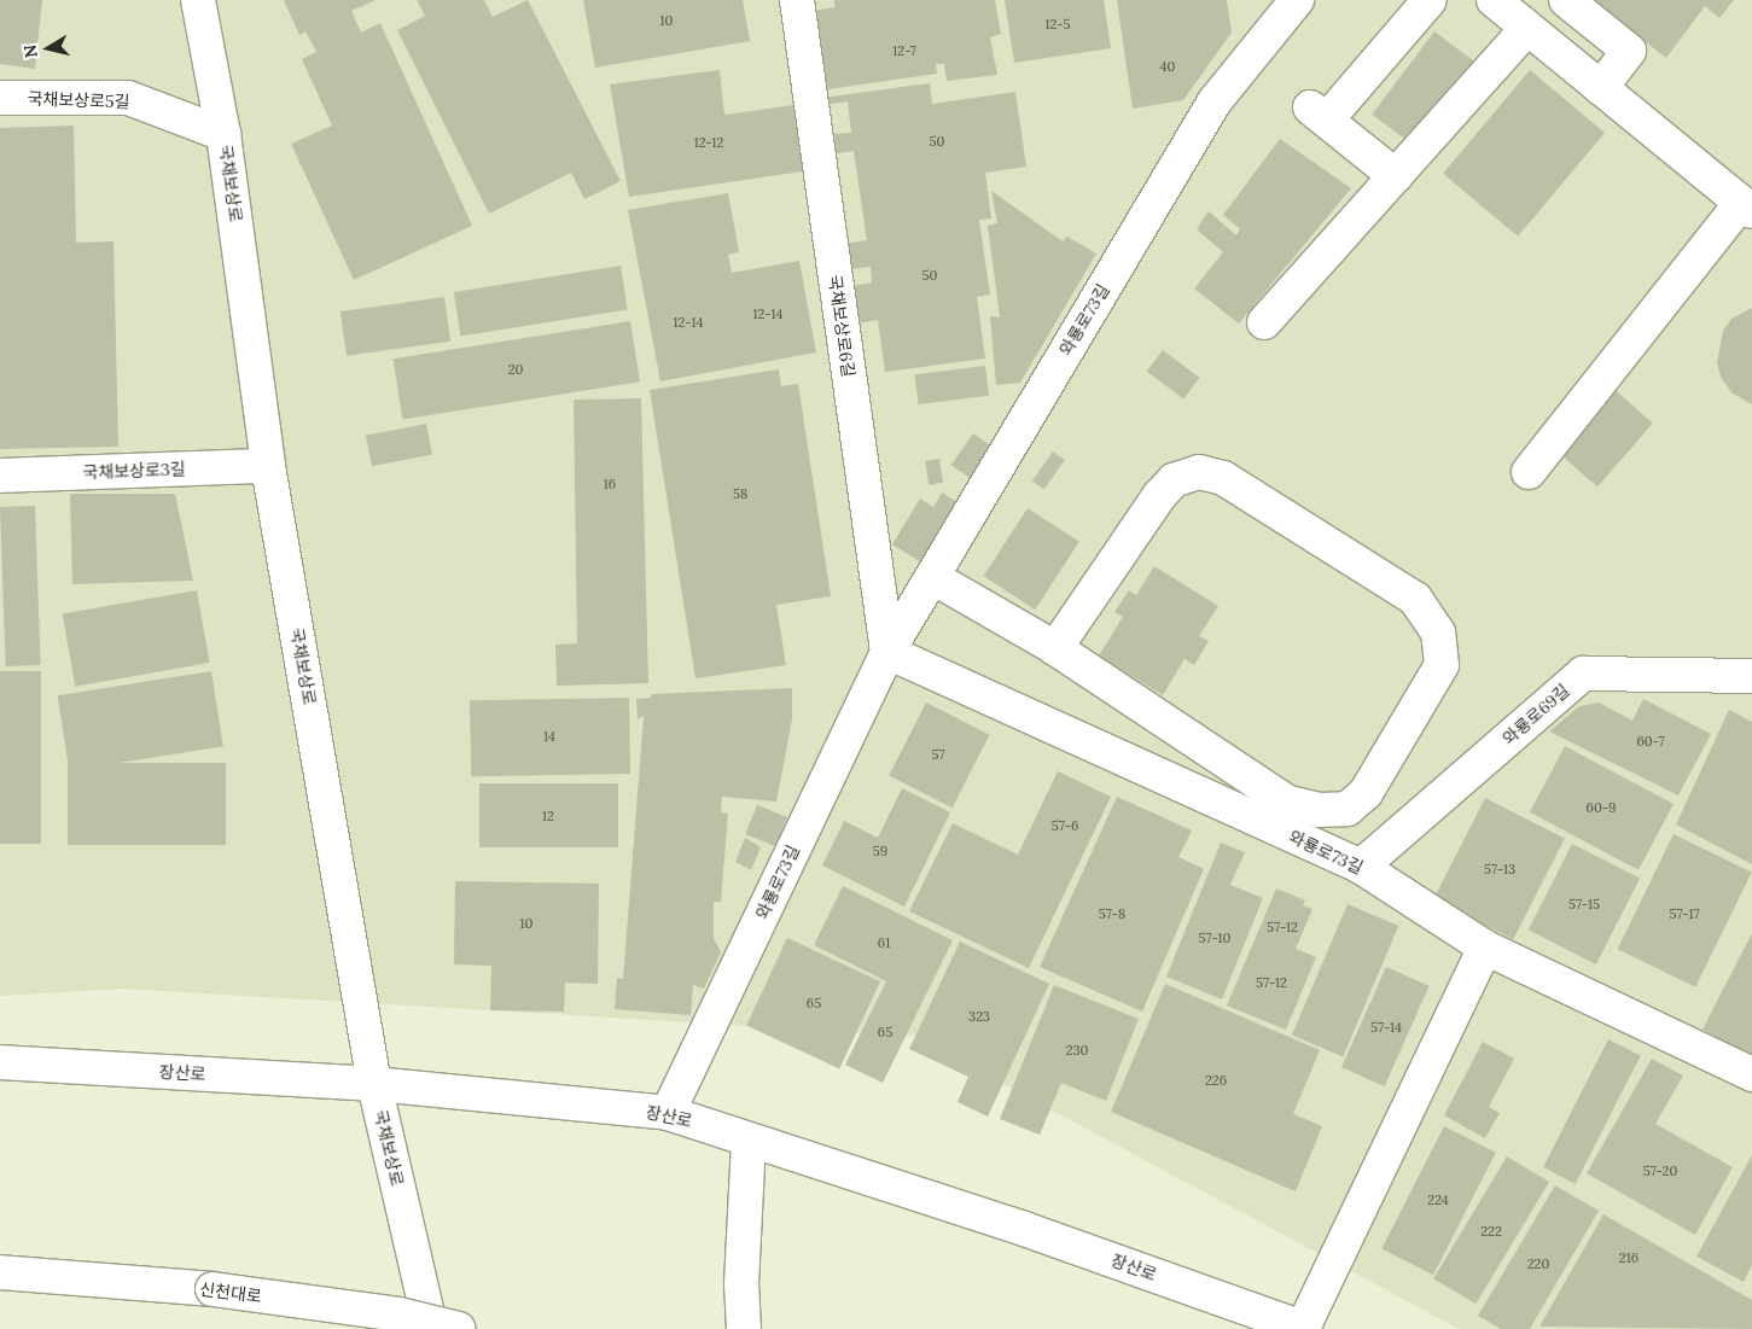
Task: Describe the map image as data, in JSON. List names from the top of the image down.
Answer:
{
  "streets": {
    "main road": [
      "국채보상로5길",
      "국채보상로",
      "와룡로73길",
      "국채보상로6길",
      "국채보상로3길",
      "와룡로69길",
      "장산로",
      "신천대로"
    ]
  },
  "crossings": [
    ["국채보상로5길", "국채보상로"],
    ["국채보상로", "국채보상로3길"],
    ["국채보상로", "장산로"],
    ["와룡로73길", "국채보상로6길"],
    ["와룡로73길", "와룡로69길"],
    ["와룡로73길", "장산로"]
  ],
  "house_numbers": [
    "10",
    "12-5",
    "12-7",
    "40",
    "50",
    "12-12",
    "50",
    "12-14",
    "12-14",
    "20",
    "16",
    "58",
    "14",
    "60-7",
    "57",
    "60-9",
    "12",
    "57-6",
    "59",
    "57-13",
    "57-15",
    "57-8",
    "57-17",
    "10",
    "57-12",
    "57-10",
    "61",
    "57-12",
    "65",
    "323",
    "57-14",
    "65",
    "230",
    "226",
    "57-20",
    "224",
    "222",
    "216",
    "220"
  ],
  "north": "left"
}
